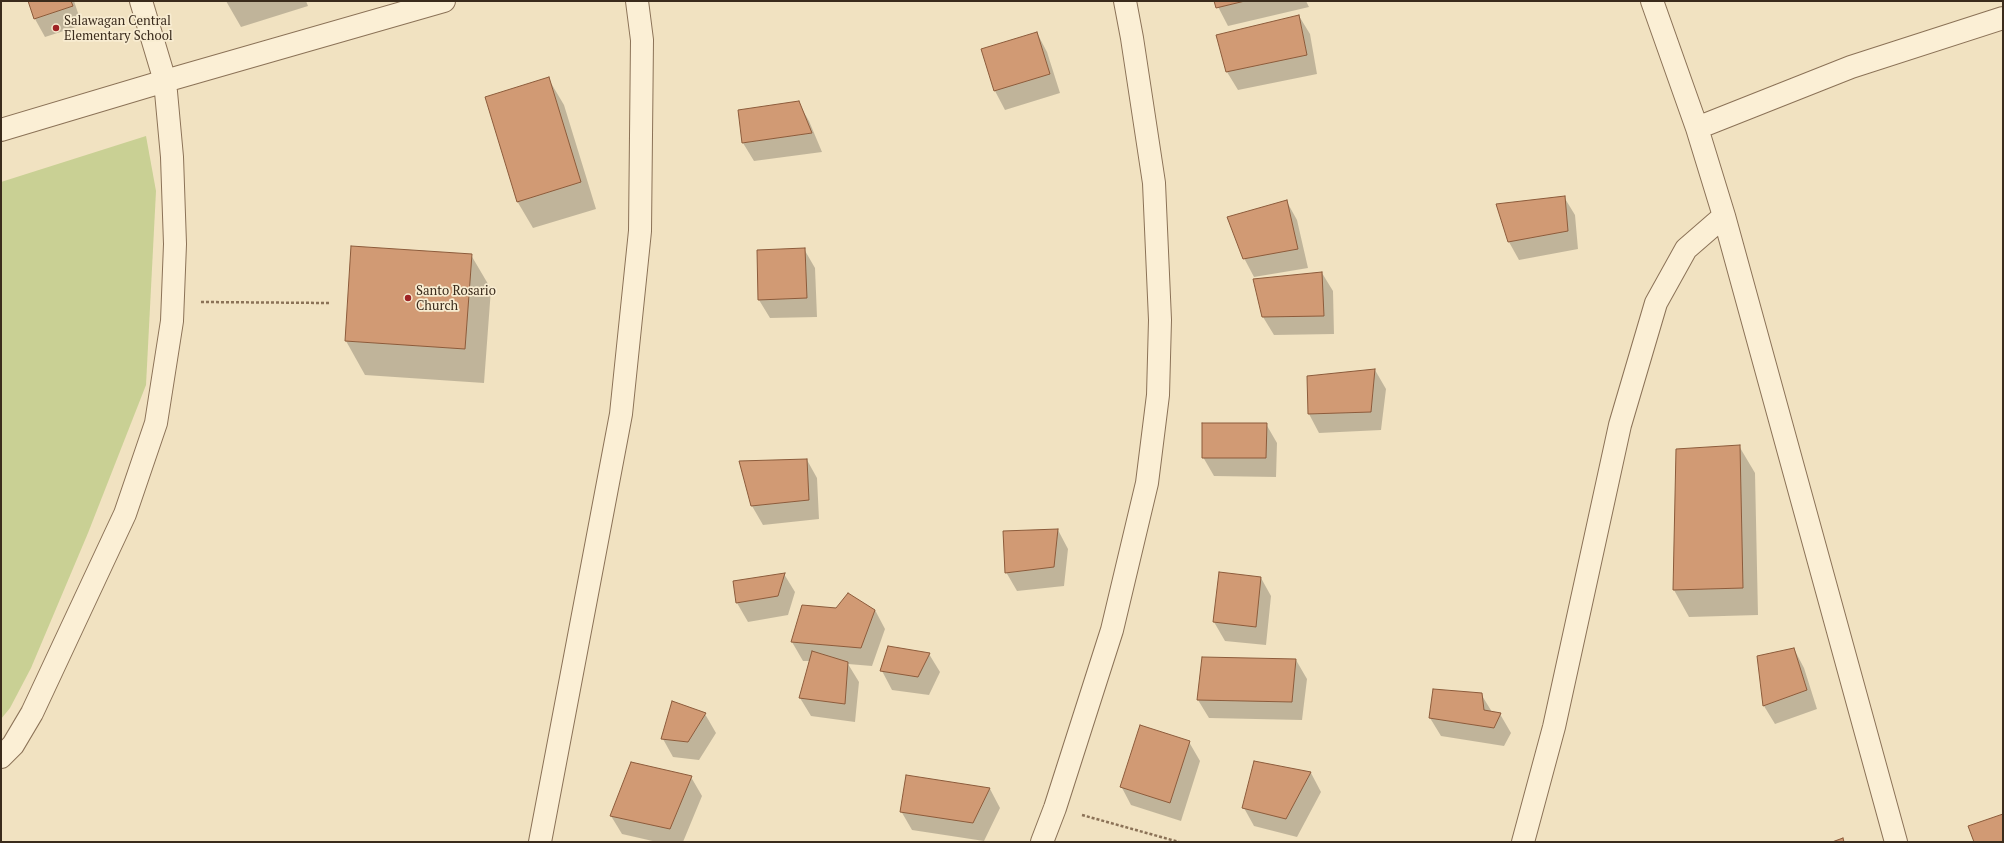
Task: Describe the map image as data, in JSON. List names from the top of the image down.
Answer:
{
  "places": ["Salawagan Central Elementary School", "Santo Rosario Church"]
}
